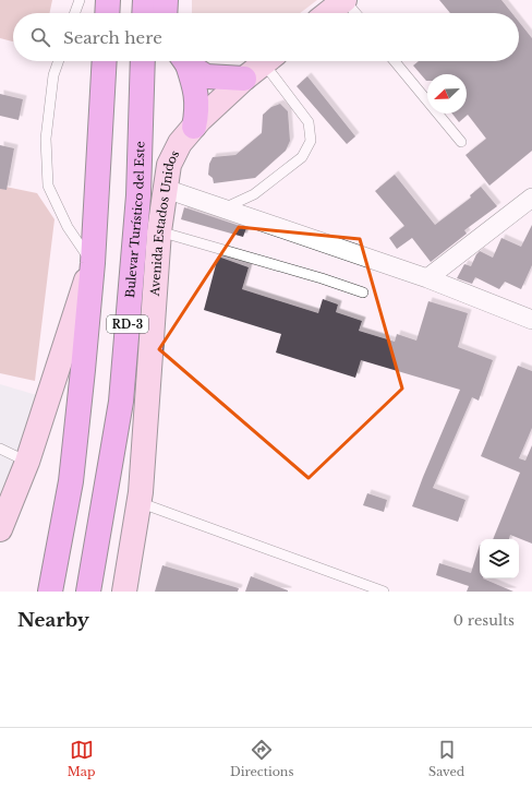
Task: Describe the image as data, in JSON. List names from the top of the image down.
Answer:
{
  "streets": {
    "highway": ["Bulevar Turístico del Este", "RD-3"],
    "street": ["Avenida Estados Unidos"]
  },
  "north": "bottom left",
  "page": {
    "search": "Search here",
    "heading": ["Nearby", "0 results"],
    "nav": ["Map", "Directions", "Saved"]
  }
}
